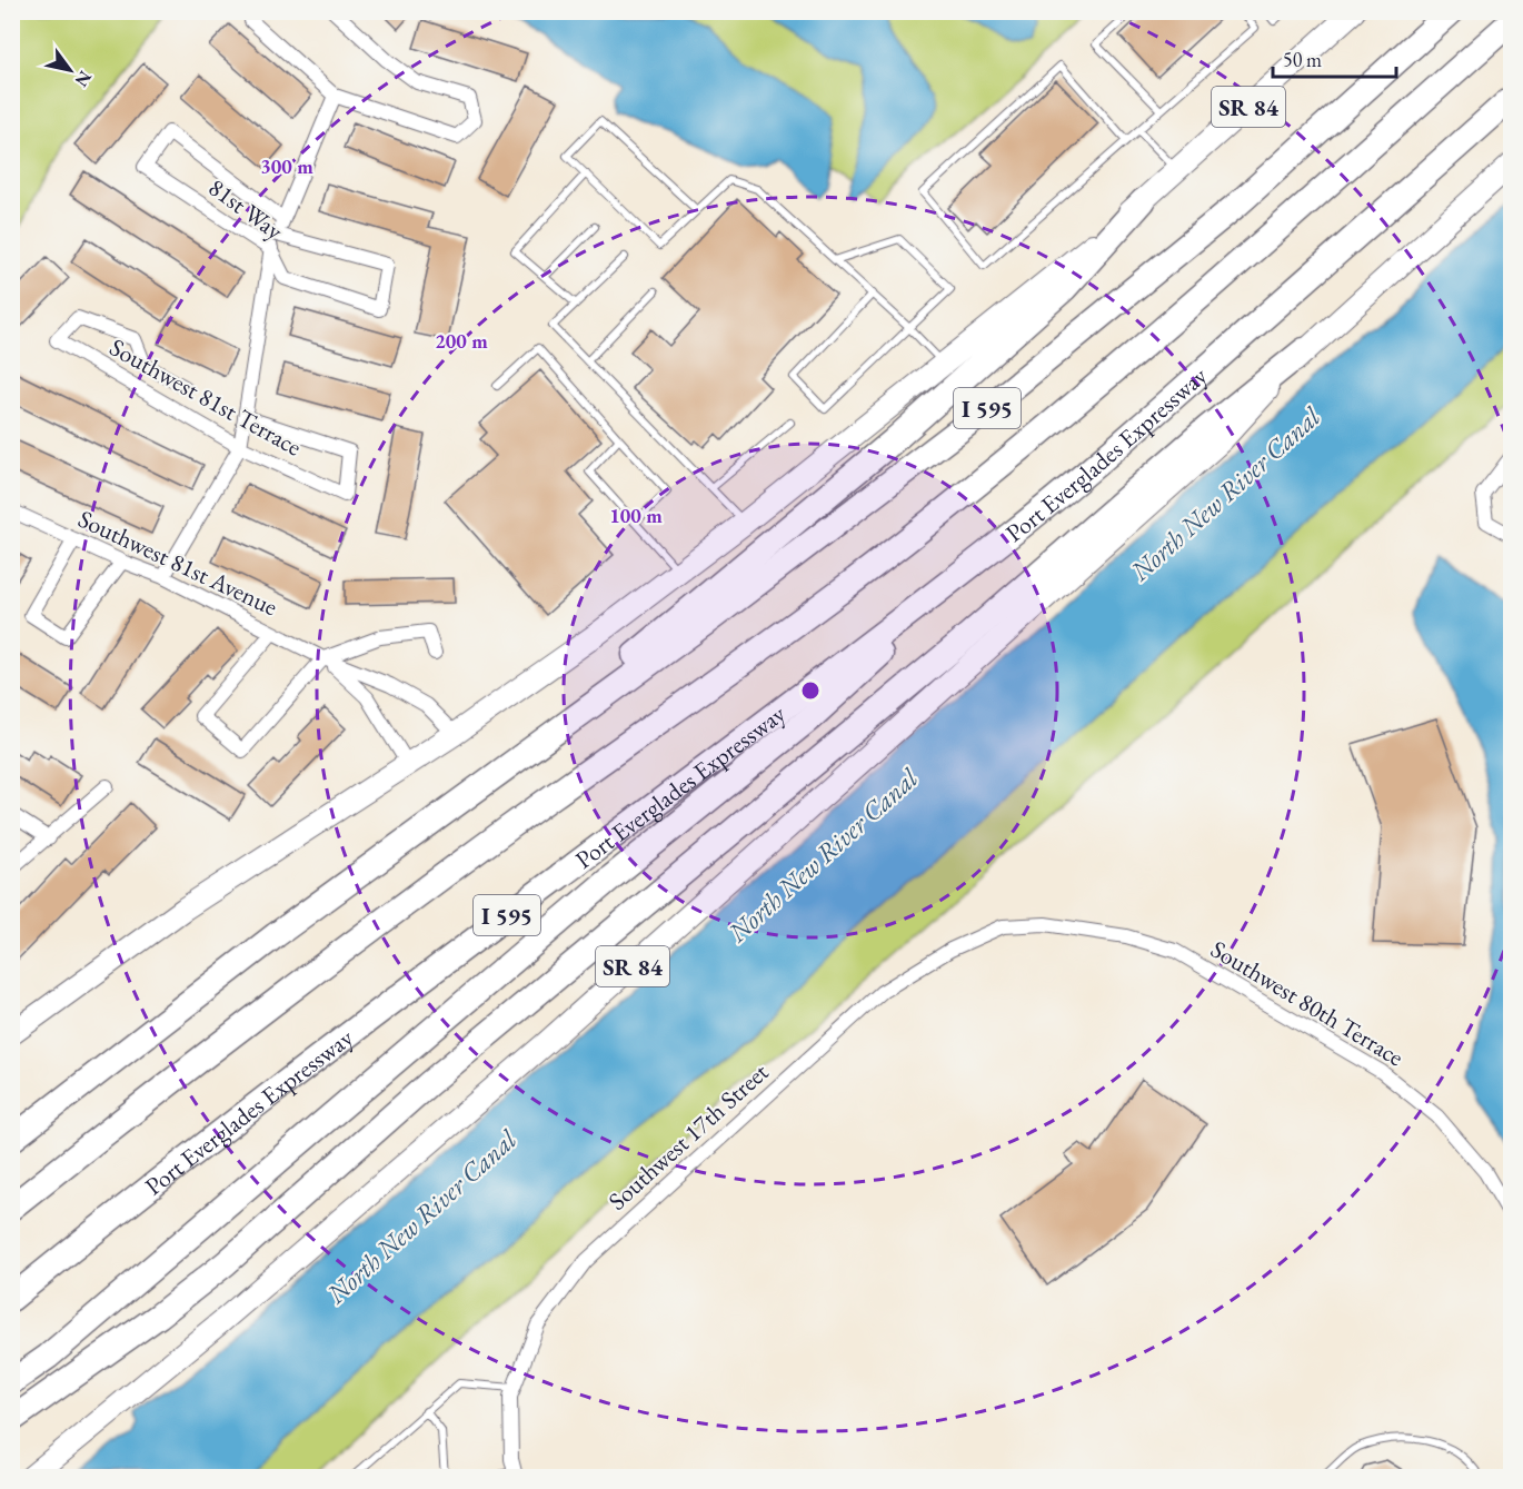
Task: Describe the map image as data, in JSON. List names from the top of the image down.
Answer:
{
  "streets": {
    "highway": ["I 595", "Port Everglades Expressway"],
    "main road": ["SR 84"],
    "street": [
      "81st Way",
      "Southwest 81st Terrace",
      "Southwest 81st Avenue",
      "Southwest 80th Terrace",
      "Southwest 17th Street"
    ]
  },
  "crossings": [
    ["SR 84", "Southwest 81st Avenue"],
    ["Southwest 80th Terrace", "Southwest 17th Street"]
  ],
  "water": ["North New River Canal"],
  "scale_bar": "50 m",
  "north": "bottom right",
  "rings": ["300 m", "200 m", "100 m"]
}
